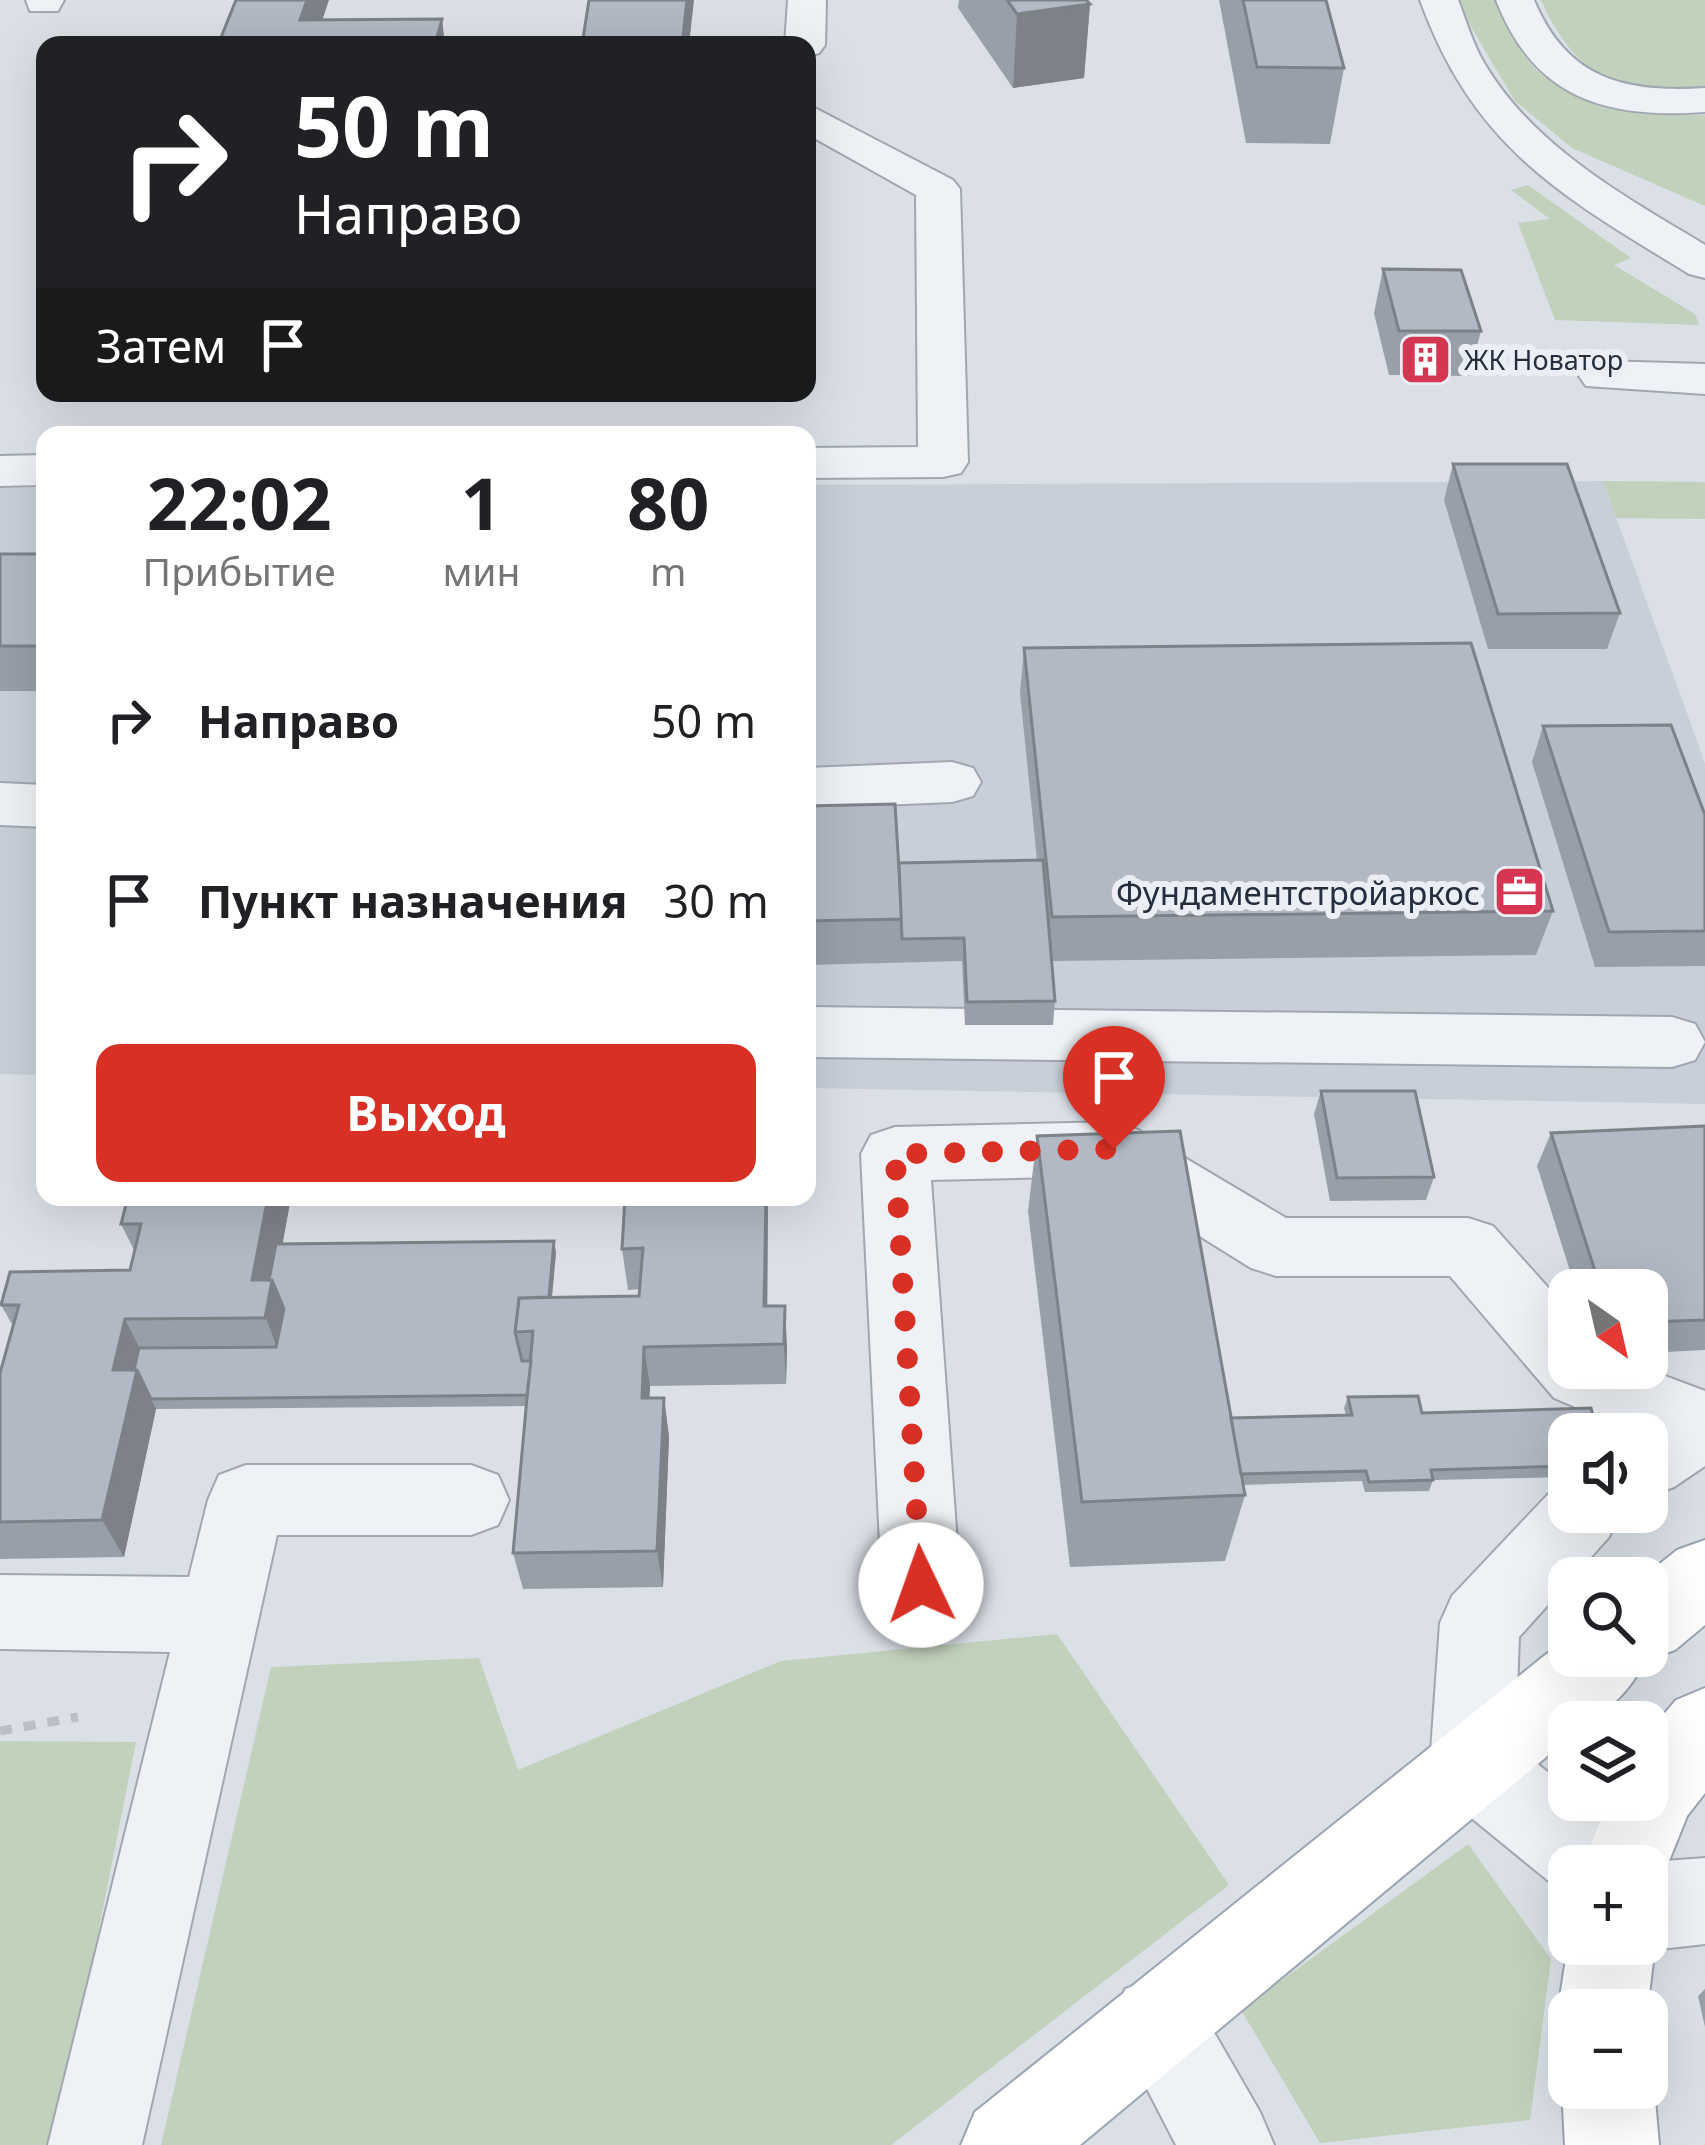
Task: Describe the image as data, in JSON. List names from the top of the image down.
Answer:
{
  "places": {
    "building": ["ЖК Новатор"],
    "office": ["Фундаментстройаркос"]
  },
  "north": "bottom right",
  "page": {
    "turn": ["50 m", "Направо"],
    "then": "Затем",
    "eta": [
      "22:02",
      "Прибытие",
      "1",
      "мин",
      "80",
      "m"
    ],
    "list": [
      {
        "name": "Направо",
        "value": "50 m"
      },
      {
        "name": "Пункт назначения",
        "value": "30 m"
      }
    ],
    "buttons": "Выход",
    "map_buttons": ["+", "−"]
  }
}
